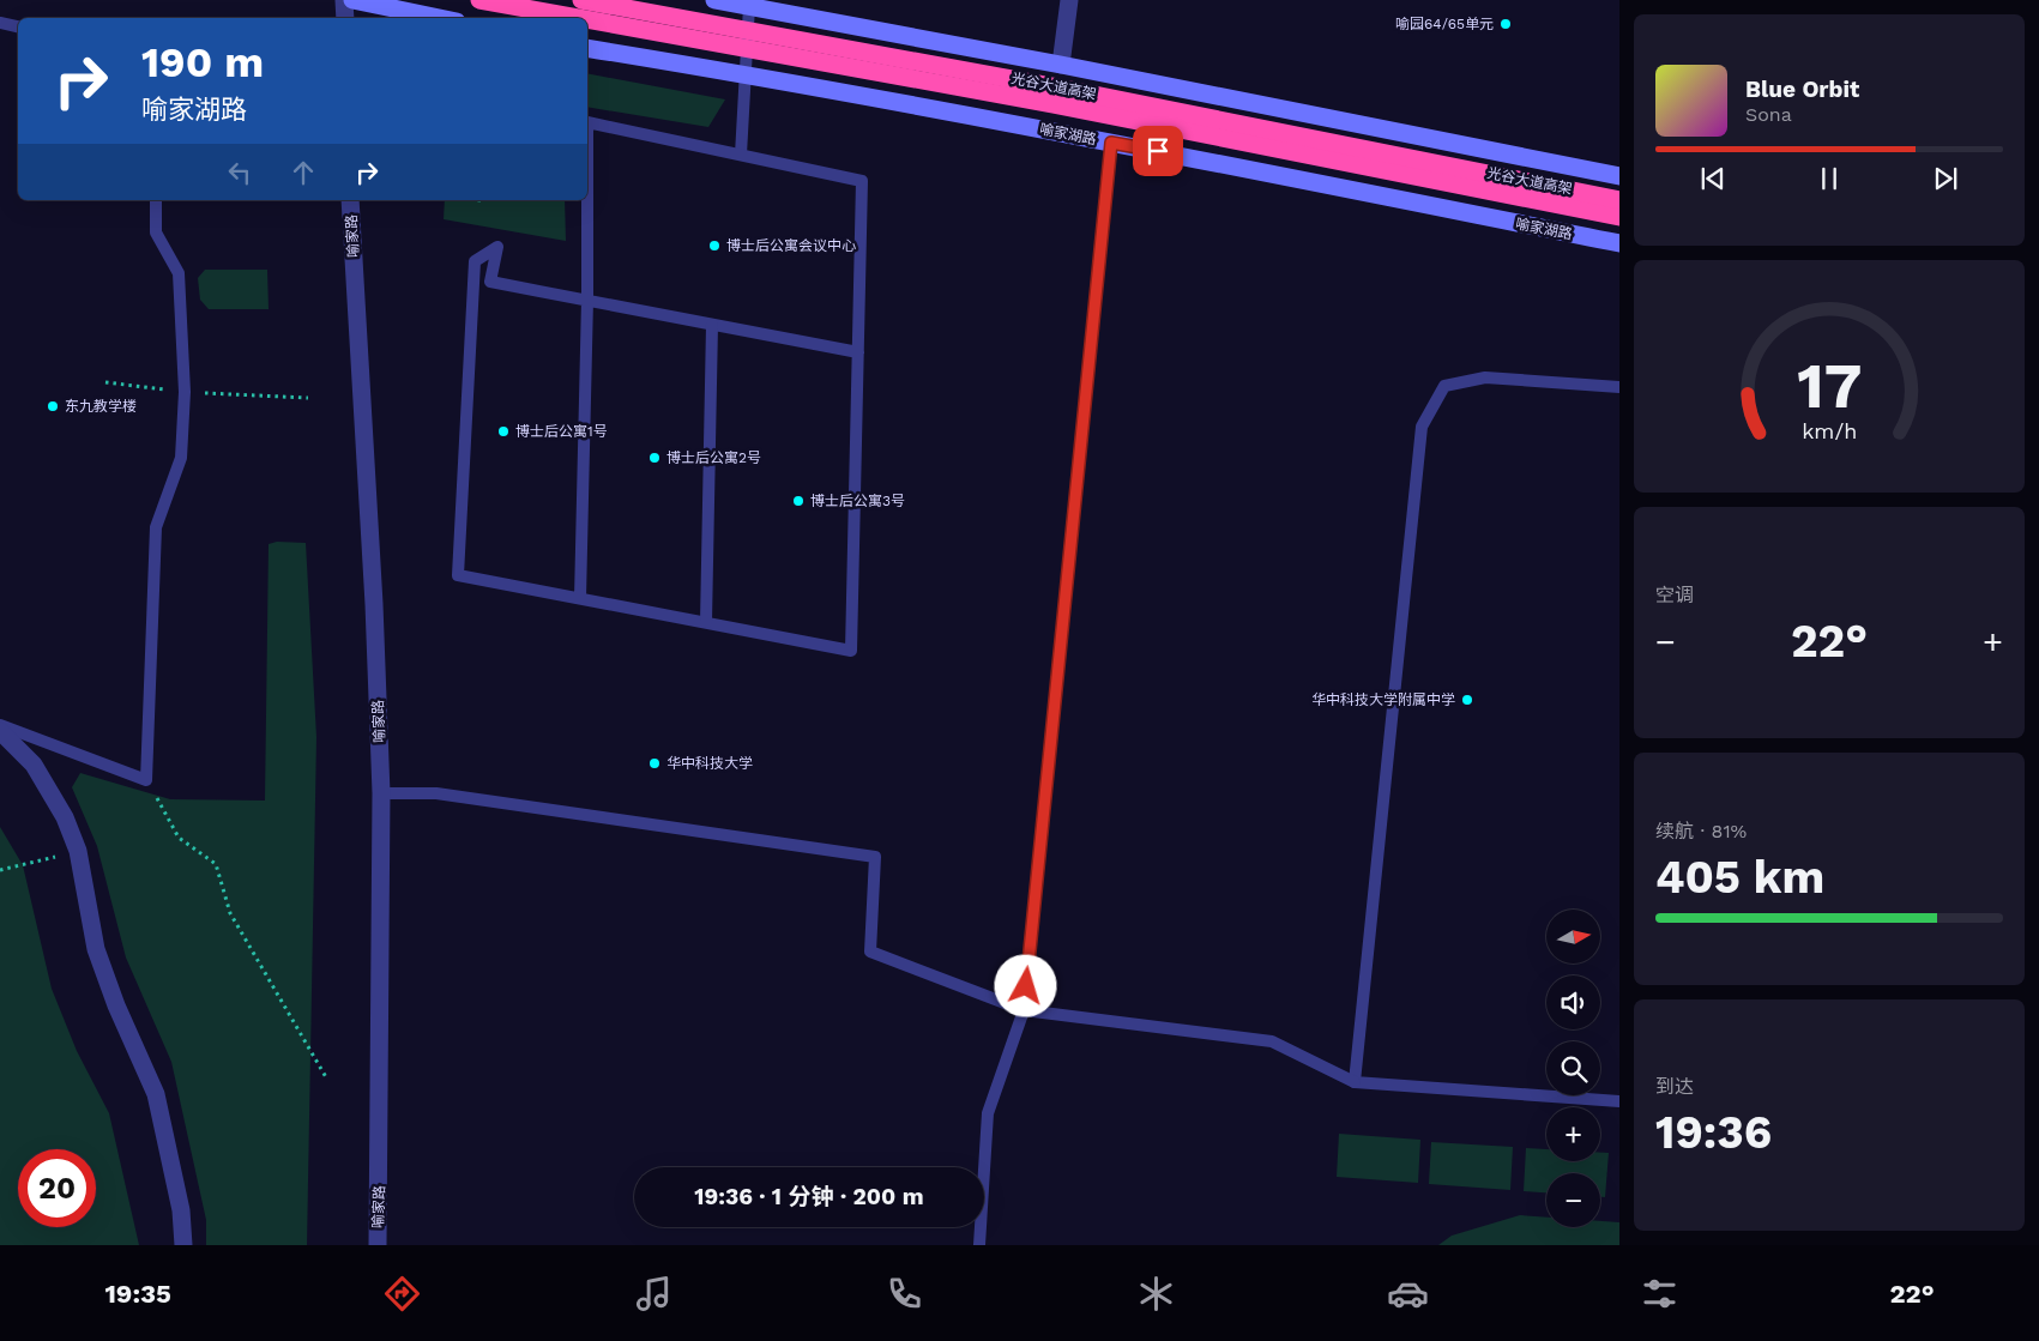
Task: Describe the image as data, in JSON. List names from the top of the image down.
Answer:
{
  "streets": {
    "highway": ["光谷大道高架"],
    "main road": ["喻家湖路"],
    "street": ["喻家路"]
  },
  "places": [
    "喻园64/65单元",
    "博士后公寓会议中心",
    "东九教学楼",
    "博士后公寓1号",
    "博士后公寓2号",
    "博士后公寓3号",
    "华中科技大学附属中学",
    "华中科技大学"
  ],
  "north": "right",
  "page": {
    "turn": ["190 m", "喻家湖路"],
    "song": ["Blue Orbit", "Sona"],
    "tile": [
      "空调",
      ["续航 · 81%", "405 km"],
      ["到达", "19:36"]
    ],
    "heat": ["−", "22°", "+"],
    "map_buttons": ["+", "−"],
    "limit": "20",
    "trip": "19:36 · 1 分钟 · 200 m",
    "tabs": ["19:35", "22°"],
    "gauge": ["17", "km/h"]
  }
}
